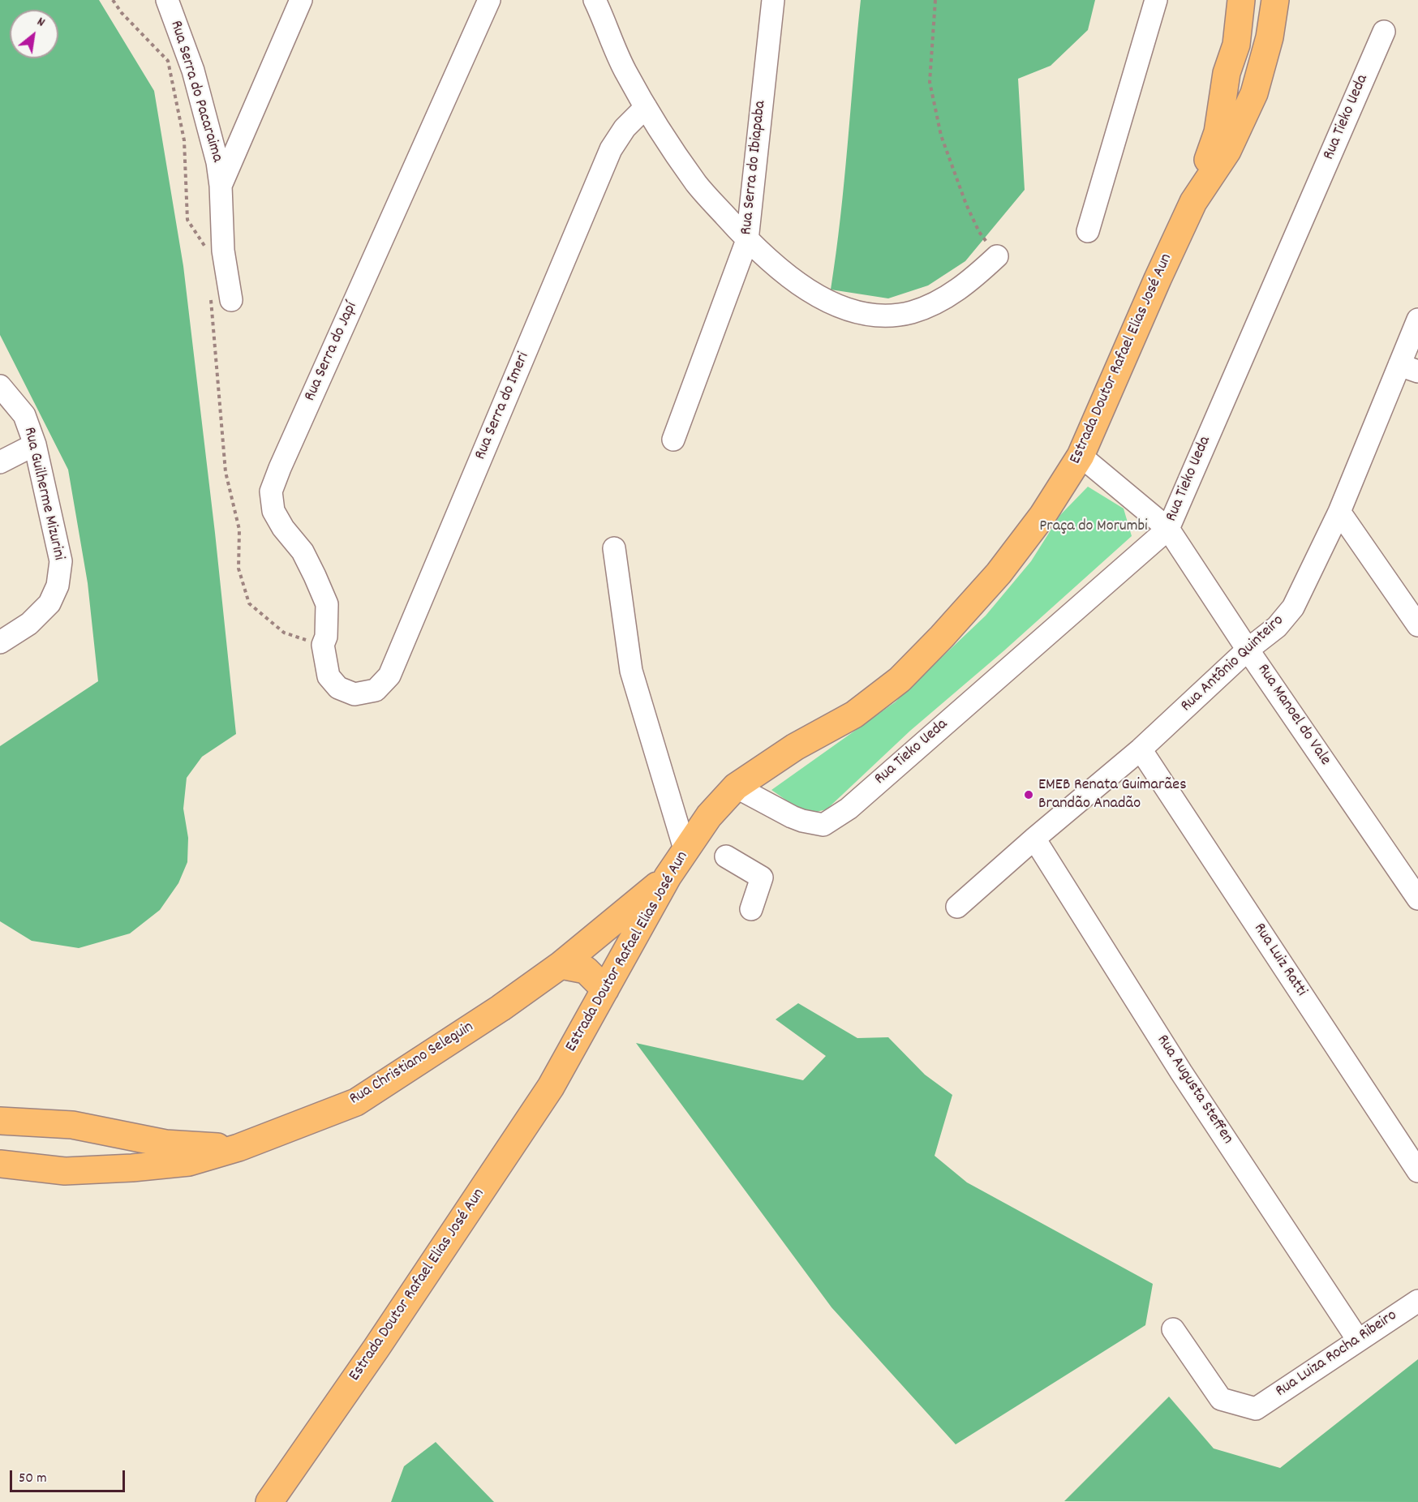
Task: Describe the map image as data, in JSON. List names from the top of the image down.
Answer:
{
  "streets": {
    "main road": ["Estrada Doutor Rafael Elias José Aun", "Rua Christiano Seleguin"],
    "street": [
      "Rua Serra do Pacaraima",
      "Rua Tieko Ueda",
      "Rua Serra do Ibiapaba",
      "Rua Serra do Japí",
      "Rua Serra do Imeri",
      "Rua Guilherme Mizurini",
      "Rua Antônio Quinteiro",
      "Rua Manoel do Vale",
      "Rua Luiz Ratti",
      "Rua Augusta Steffen",
      "Rua Luiza Rocha Ribeiro"
    ]
  },
  "crossings": [
    ["Rua Tieko Ueda", "Estrada Doutor Rafael Elias José Aun"],
    ["Rua Tieko Ueda", "Rua Manoel do Vale"],
    ["Rua Serra do Japí", "Rua Serra do Imeri"],
    ["Estrada Doutor Rafael Elias José Aun", "Rua Manoel do Vale"],
    ["Estrada Doutor Rafael Elias José Aun", "Rua Christiano Seleguin"],
    ["Rua Antônio Quinteiro", "Rua Manoel do Vale"],
    ["Rua Antônio Quinteiro", "Rua Luiz Ratti"],
    ["Rua Antônio Quinteiro", "Rua Augusta Steffen"],
    ["Rua Augusta Steffen", "Rua Luiza Rocha Ribeiro"]
  ],
  "parks": ["Praça do Morumbi"],
  "places": ["EMEB Renata Guimarães Brandão Anadão"],
  "scale_bar": "50 m",
  "north": "top right"
}
